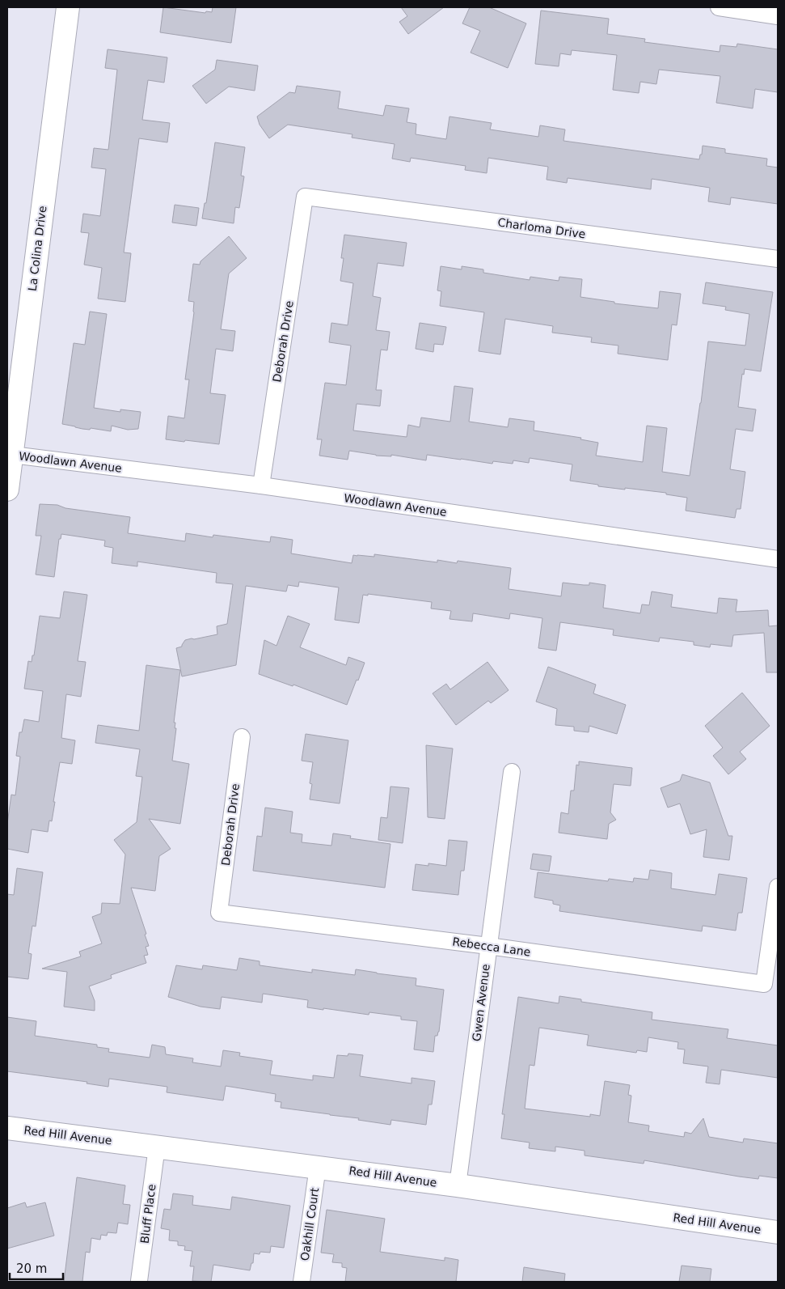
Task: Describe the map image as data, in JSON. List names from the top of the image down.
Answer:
{
  "streets": {
    "main road": ["La Colina Drive", "Red Hill Avenue"],
    "street": [
      "Charloma Drive",
      "Deborah Drive",
      "Woodlawn Avenue",
      "Rebecca Lane",
      "Gwen Avenue",
      "Bluff Place",
      "Oakhill Court"
    ]
  },
  "crossings": [
    ["Charloma Drive", "Deborah Drive"],
    ["La Colina Drive", "Woodlawn Avenue"],
    ["Deborah Drive", "Woodlawn Avenue"],
    ["Deborah Drive", "Rebecca Lane"],
    ["Rebecca Lane", "Gwen Avenue"],
    ["Gwen Avenue", "Red Hill Avenue"],
    ["Red Hill Avenue", "Bluff Place"],
    ["Red Hill Avenue", "Oakhill Court"]
  ],
  "scale_bar": "20 m"
}
